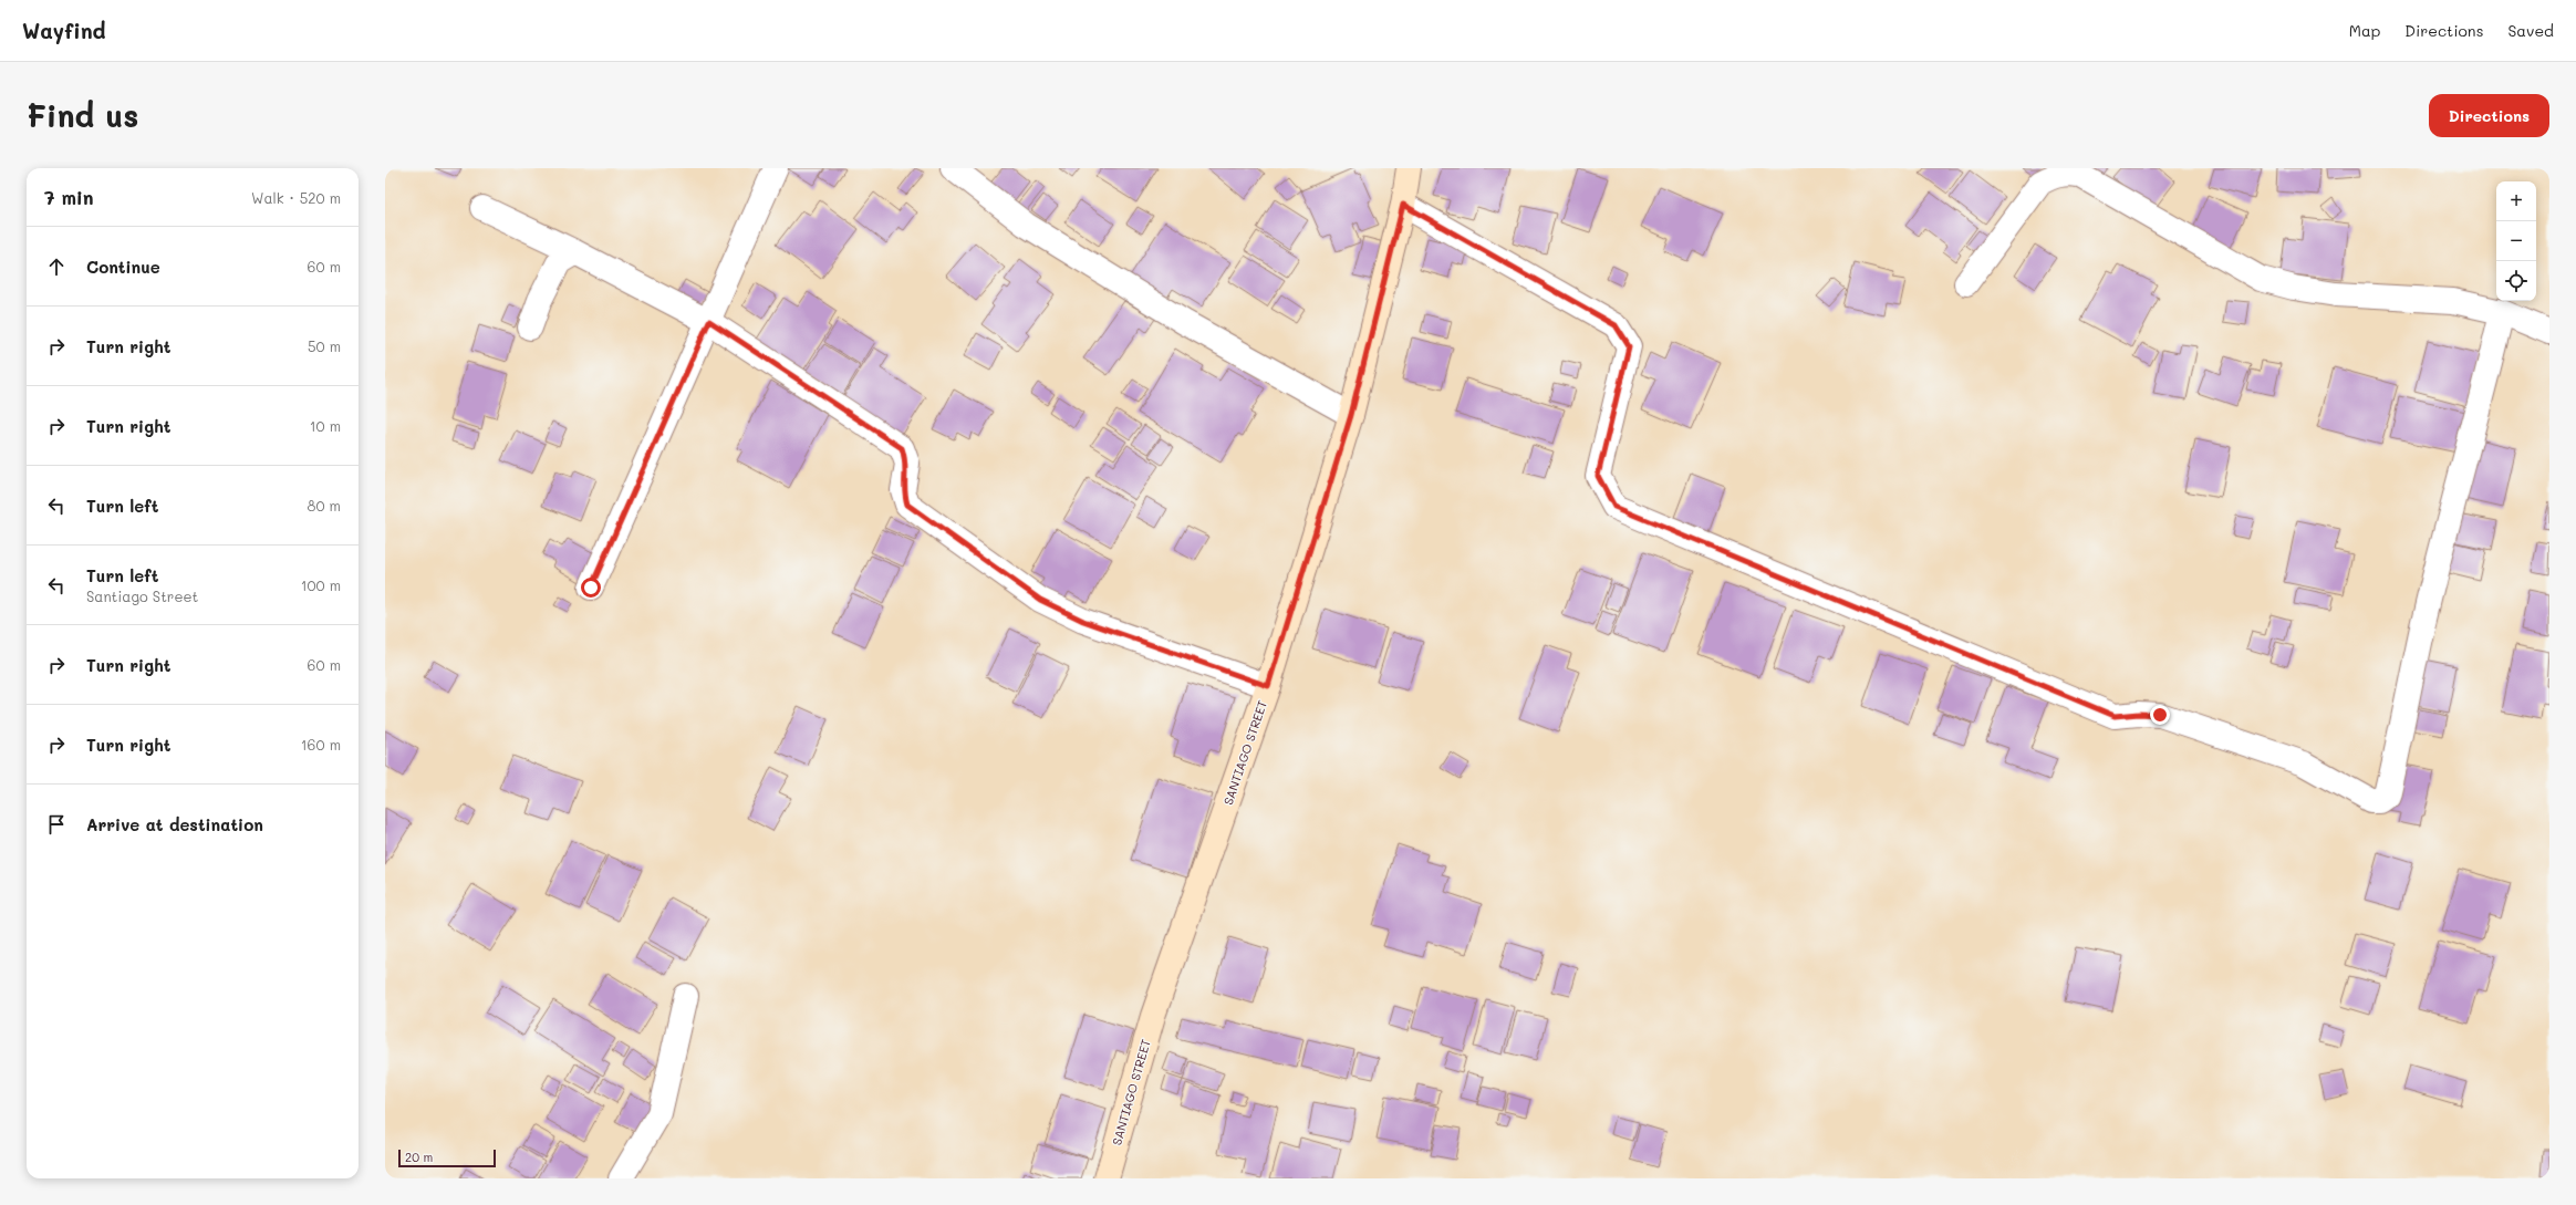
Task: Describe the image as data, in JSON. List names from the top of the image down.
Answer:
{
  "streets": {
    "street": ["SANTIAGO STREET"]
  },
  "scale_bar": "20 m",
  "page": {
    "header": "Wayfind",
    "nav": ["Map", "Directions", "Saved"],
    "buttons": "Directions",
    "title": "Find us",
    "heading": ["7 min", "Walk · 520 m"],
    "map_buttons": ["+", "−"],
    "list": [
      ["Continue", "60 m"],
      ["Turn right", "50 m"],
      ["Turn right", "10 m"],
      ["Turn left", "80 m"],
      ["Turn left", "Santiago Street", "100 m"],
      ["Turn right", "60 m"],
      ["Turn right", "160 m"],
      "Arrive at destination"
    ],
    "scale": "20 m"
  }
}
